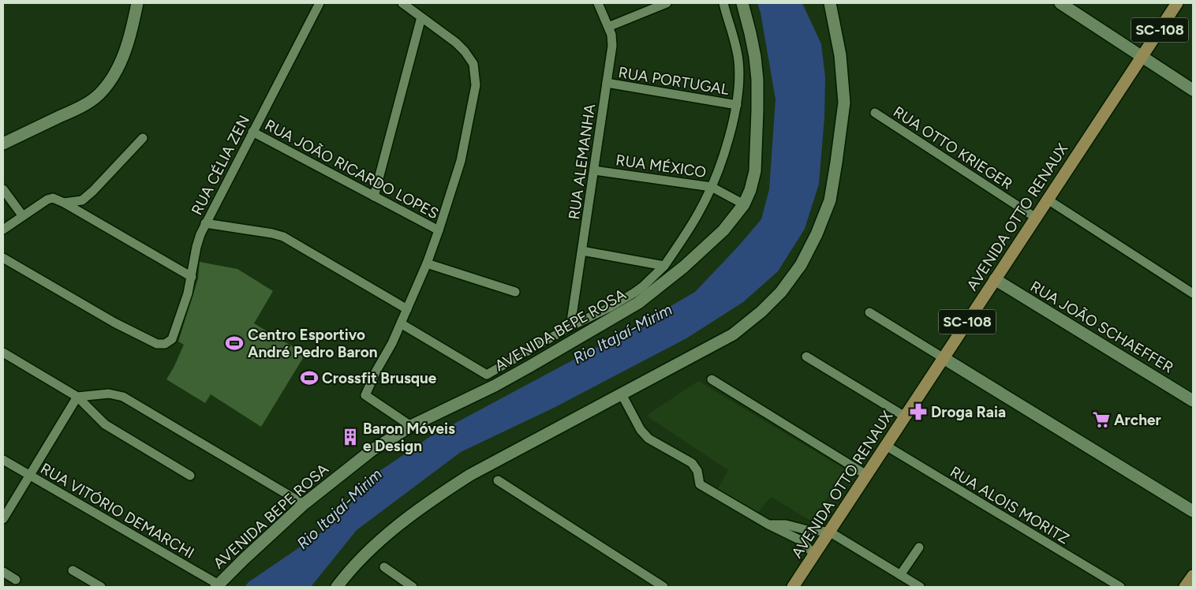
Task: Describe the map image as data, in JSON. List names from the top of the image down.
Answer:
{
  "streets": {
    "main road": [
      "SC-108",
      "AVENIDA OTTO RENAUX",
      "RUA JOÃO SCHAEFFER",
      "AVENIDA BEPE ROSA"
    ],
    "street": [
      "RUA PORTUGAL",
      "RUA OTTO KRIEGER",
      "RUA ALEMANHA",
      "RUA CÉLIA ZEN",
      "RUA MÉXICO",
      "RUA JOÃO RICARDO LOPES",
      "RUA ALOIS MORITZ",
      "RUA VITÓRIO DEMARCHI"
    ]
  },
  "crossings": [
    ["RUA PORTUGAL", "RUA ALEMANHA"],
    ["RUA OTTO KRIEGER", "AVENIDA OTTO RENAUX"],
    ["RUA ALEMANHA", "RUA MÉXICO"],
    ["RUA CÉLIA ZEN", "RUA JOÃO RICARDO LOPES"],
    ["RUA MÉXICO", "AVENIDA BEPE ROSA"],
    ["AVENIDA OTTO RENAUX", "RUA JOÃO SCHAEFFER"],
    ["AVENIDA OTTO RENAUX", "RUA ALOIS MORITZ"],
    ["AVENIDA BEPE ROSA", "RUA VITÓRIO DEMARCHI"]
  ],
  "water": ["Rio Itajaí-Mirim"],
  "places": {
    "sports": ["Centro Esportivo André Pedro Baron", "Crossfit Brusque"],
    "pharmacy": ["Droga Raia"],
    "supermarket": ["Archer"],
    "building": ["Baron Móveis e Design"]
  }
}
